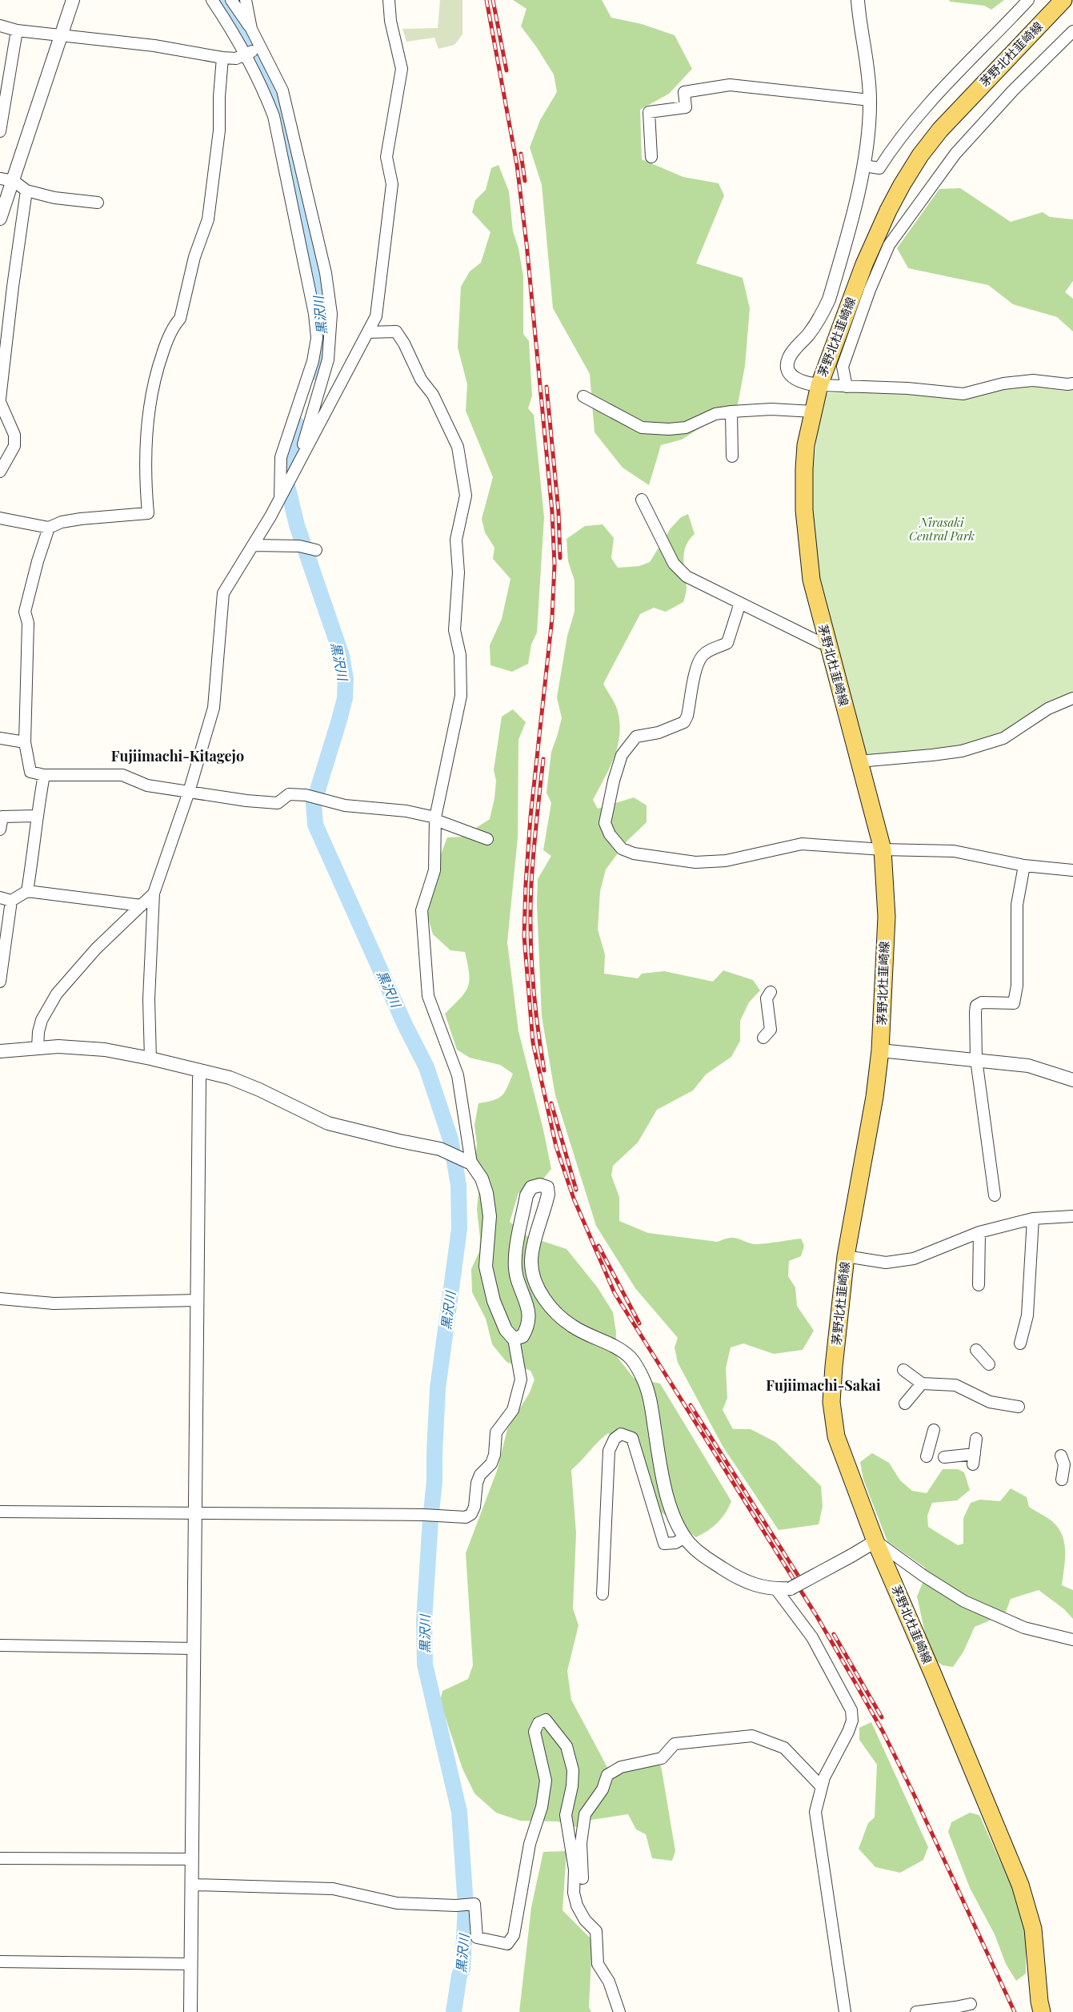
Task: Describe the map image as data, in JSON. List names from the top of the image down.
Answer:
{
  "streets": {
    "main road": ["茅野北杜韮崎線"]
  },
  "districts": ["Fujiimachi-Kitagejo", "Fujiimachi-Sakai"],
  "water": ["黒沢川"],
  "parks": ["Nirasaki Central Park"]
}
